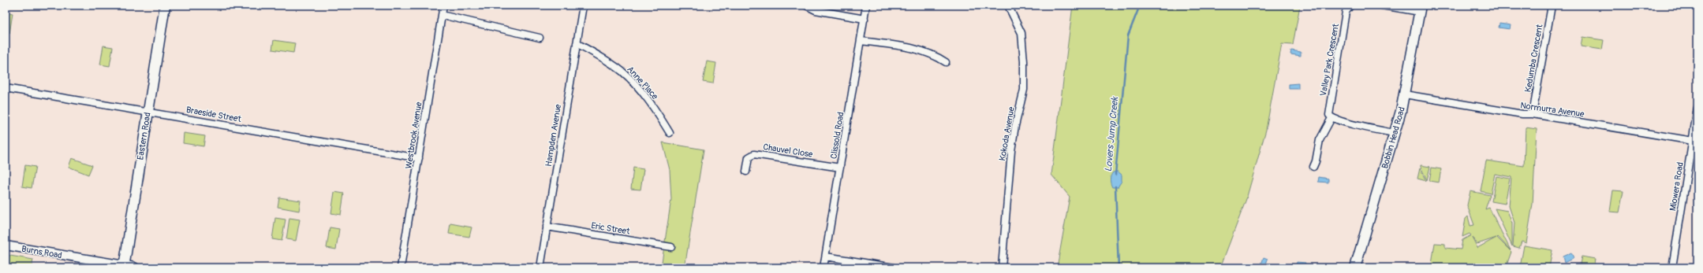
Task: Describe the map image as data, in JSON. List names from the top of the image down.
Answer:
{
  "streets": {
    "main road": ["Eastern Road", "Bobbin Head Road", "Burns Road"],
    "street": [
      "Kedumba Crescent",
      "Valley Park Crescent",
      "Anne Place",
      "Normurra Avenue",
      "Braeside Street",
      "Kokoda Avenue",
      "Westbrook Avenue",
      "Hampden Avenue",
      "Clissold Road",
      "Chauvel Close",
      "Miowera Road",
      "Eric Street"
    ]
  },
  "crossings": [
    ["Kedumba Crescent", "Normurra Avenue"],
    ["Anne Place", "Hampden Avenue"],
    ["Normurra Avenue", "Bobbin Head Road"],
    ["Normurra Avenue", "Miowera Road"],
    ["Braeside Street", "Westbrook Avenue"],
    ["Braeside Street", "Eastern Road"],
    ["Hampden Avenue", "Eric Street"],
    ["Clissold Road", "Chauvel Close"],
    ["Eastern Road", "Burns Road"]
  ],
  "water": ["Lovers Jump Creek"]
}
